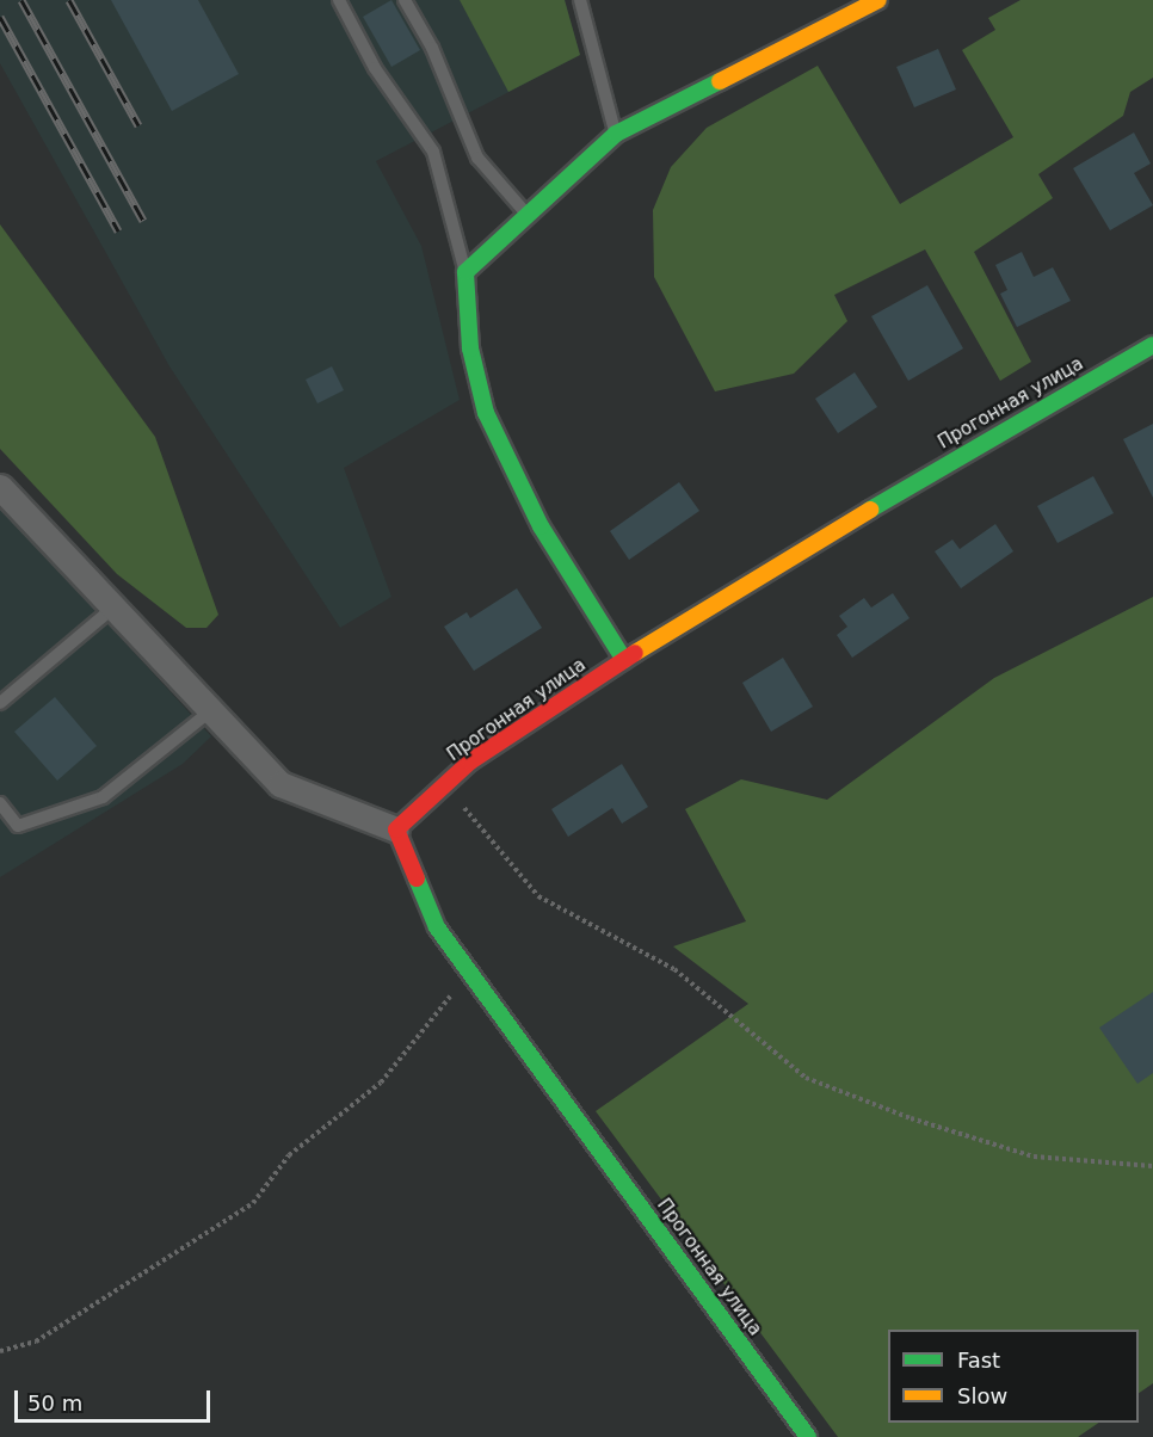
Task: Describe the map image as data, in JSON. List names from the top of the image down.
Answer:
{
  "streets": {
    "street": ["Прогонная улица"]
  },
  "legend": ["Fast", "Slow"],
  "scale_bar": "50 m"
}
